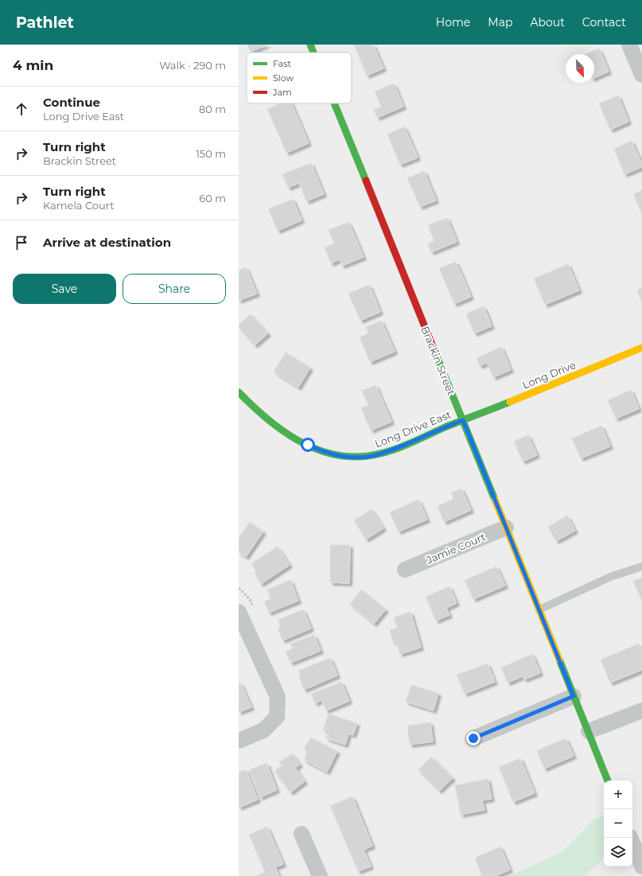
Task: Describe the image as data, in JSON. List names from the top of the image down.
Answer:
{
  "streets": {
    "street": [
      "Brackin Street",
      "Long Drive",
      "Long Drive East",
      "Jamie Court"
    ]
  },
  "crossings": [
    ["Brackin Street", "Long Drive"],
    ["Brackin Street", "Long Drive East"],
    ["Brackin Street", "Jamie Court"],
    ["Long Drive", "Long Drive East"]
  ],
  "legend": ["Fast", "Slow", "Jam"],
  "north": "bottom right",
  "page": {
    "header": "Pathlet",
    "nav": [
      "Home",
      "Map",
      "About",
      "Contact"
    ],
    "heading": ["4 min", "Walk · 290 m"],
    "list": [
      ["Continue", "Long Drive East", "80 m"],
      ["Turn right", "Brackin Street", "150 m"],
      ["Turn right", "Kamela Court", "60 m"],
      "Arrive at destination"
    ],
    "buttons": ["Save", "Share"],
    "map_buttons": ["+", "−"]
  }
}
